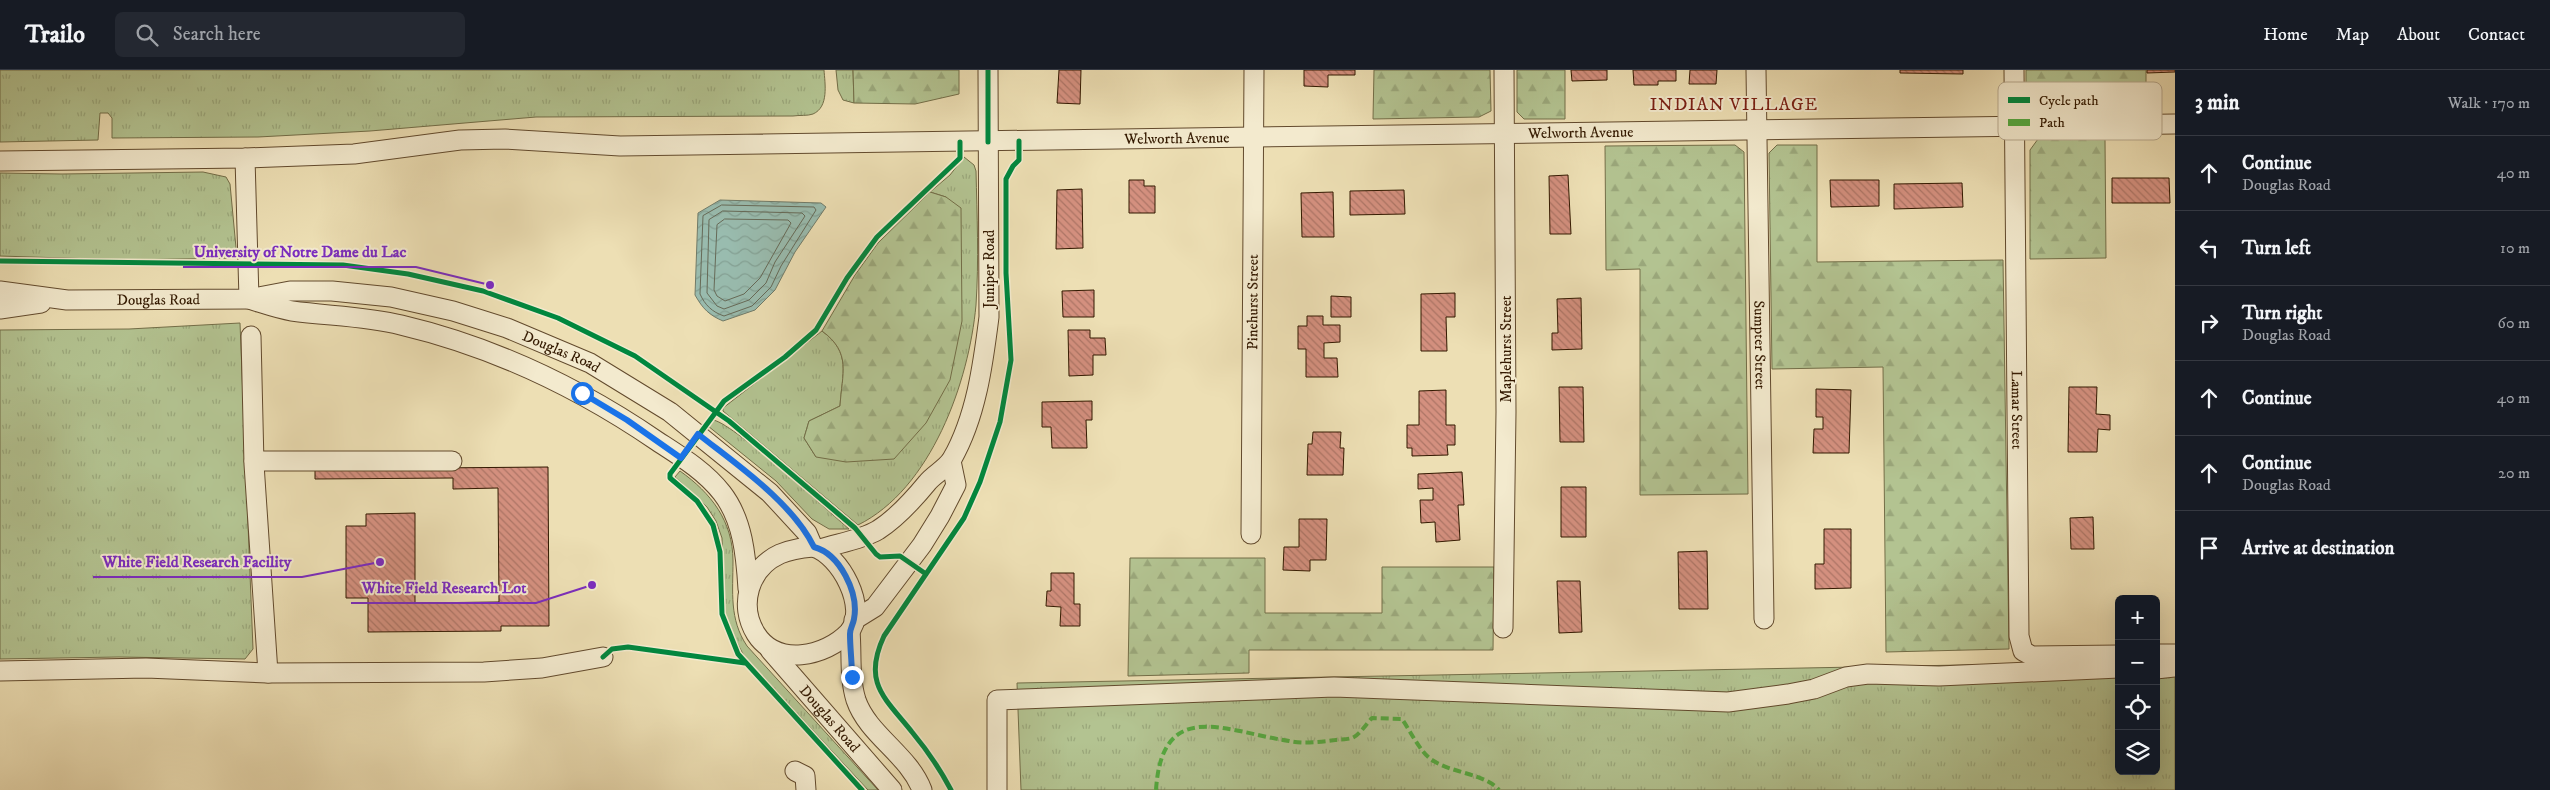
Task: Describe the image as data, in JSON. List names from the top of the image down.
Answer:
{
  "streets": {
    "street": [
      "Welworth Avenue",
      "Juniper Road",
      "Douglas Road",
      "Pinehurst Street",
      "Sumpter Street",
      "Maplehurst Street",
      "Lamar Street"
    ]
  },
  "crossings": [
    ["Welworth Avenue", "Juniper Road"],
    ["Welworth Avenue", "Pinehurst Street"],
    ["Welworth Avenue", "Sumpter Street"],
    ["Welworth Avenue", "Maplehurst Street"],
    ["Juniper Road", "Douglas Road"]
  ],
  "districts": ["INDIAN VILLAGE"],
  "places": ["University of Notre Dame du Lac", "White Field Research Facility", "White Field Research Lot"],
  "legend": ["Cycle path", "Path"],
  "page": {
    "header": "Trailo",
    "search": "Search here",
    "nav": [
      "Home",
      "Map",
      "About",
      "Contact"
    ],
    "heading": ["3 min", "Walk · 170 m"],
    "list": [
      ["Continue", "Douglas Road", "40 m"],
      ["Turn left", "10 m"],
      ["Turn right", "Douglas Road", "60 m"],
      ["Continue", "40 m"],
      ["Continue", "Douglas Road", "20 m"],
      "Arrive at destination"
    ],
    "map_buttons": ["+", "−"]
  }
}
